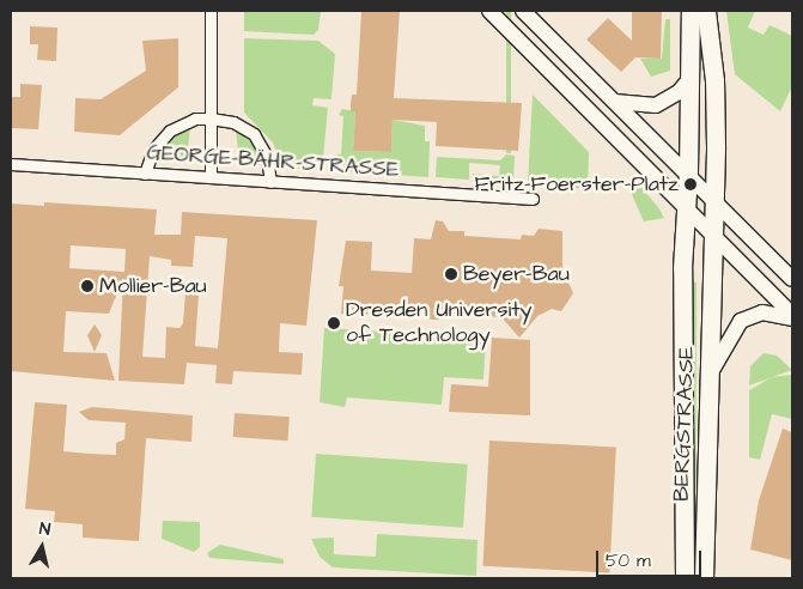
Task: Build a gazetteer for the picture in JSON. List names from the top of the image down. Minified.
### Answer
{"streets":{"main road":["BERGSTRASSE"],"street":["GEORGE-BÄHR-STRASSE"]},"places":["Fritz-Foerster-Platz","Beyer-Bau","Mollier-Bau","Dresden University of Technology"],"scale_bar":"50 m","north":"top"}
